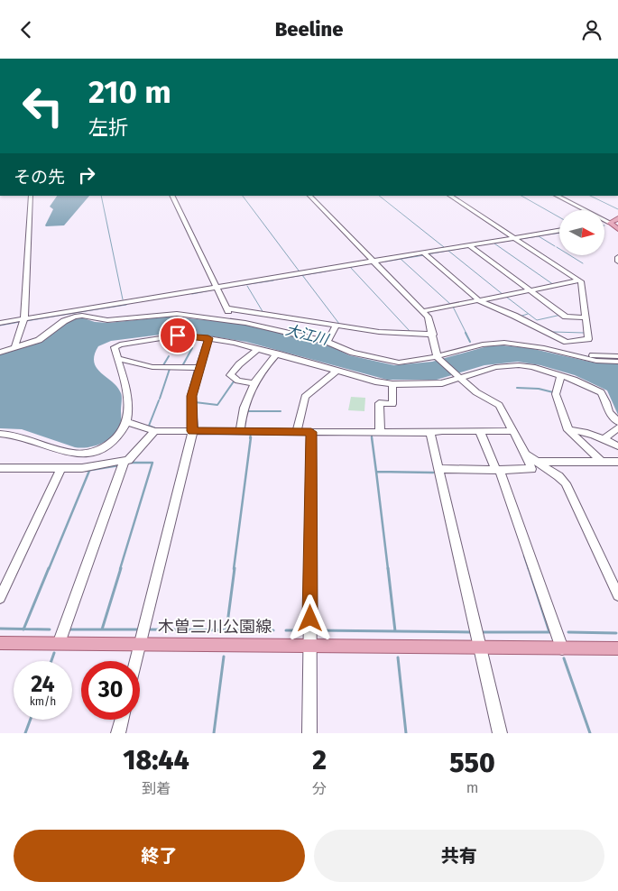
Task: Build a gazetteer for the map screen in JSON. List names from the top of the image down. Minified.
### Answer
{"streets":{"main road":["木曽三川公園線"]},"water":["大江川"],"north":"right","page":{"header":"Beeline","turn":["210 m","左折"],"then":"その先","speed":"24 km/h","limit":"30","eta":["18:44","到着","2","分","550","m"],"buttons":["終了","共有"]}}
